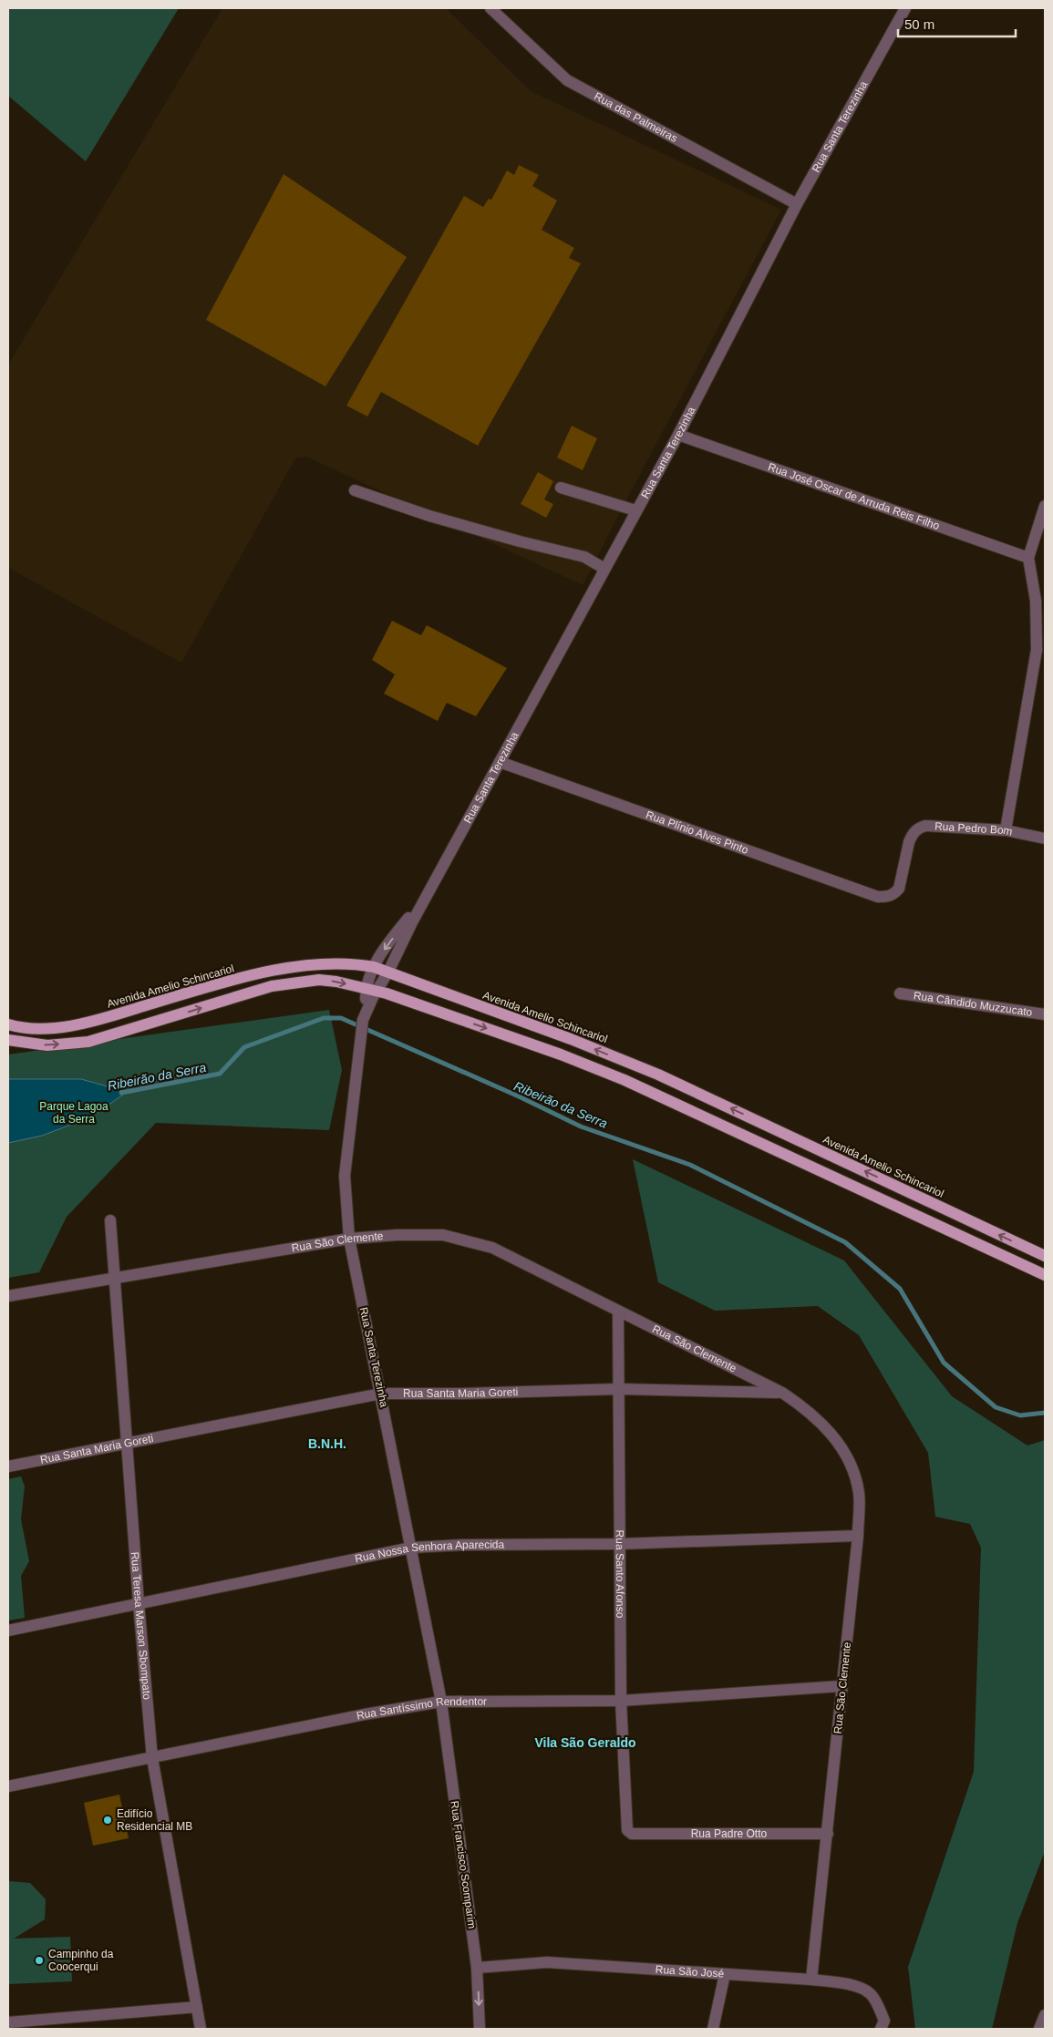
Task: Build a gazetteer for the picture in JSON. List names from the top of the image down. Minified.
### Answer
{"streets":{"main road":["Avenida Amelio Schincariol"],"street":["Rua das Palmeiras","Rua Santa Terezinha","Rua José Oscar de Arruda Reis Filho","Rua Pedro Bom","Rua Plínio Alves Pinto","Rua Cândido Muzzucato","Rua São Clemente","Rua Santa Maria Goreti","Rua Nossa Senhora Aparecida","Rua Santo Afonso","Rua Teresa Marson Sbompato","Rua Santíssimo Rendentor","Rua Padre Otto","Rua Francisco Scomparim","Rua São José"]},"crossings":[["Rua das Palmeiras","Rua Santa Terezinha"],["Rua Santa Terezinha","Rua José Oscar de Arruda Reis Filho"],["Rua Santa Terezinha","Rua Plínio Alves Pinto"],["Rua Santa Terezinha","Avenida Amelio Schincariol"],["Rua Santa Terezinha","Rua São Clemente"],["Rua Santa Terezinha","Rua Santa Maria Goreti"],["Rua Santa Terezinha","Rua Nossa Senhora Aparecida"],["Rua Santa Terezinha","Rua Santíssimo Rendentor"],["Rua Santa Terezinha","Rua Francisco Scomparim"],["Rua Pedro Bom","Rua Plínio Alves Pinto"],["Rua São Clemente","Rua Santa Maria Goreti"],["Rua São Clemente","Rua Nossa Senhora Aparecida"],["Rua São Clemente","Rua Santo Afonso"],["Rua São Clemente","Rua Teresa Marson Sbompato"],["Rua São Clemente","Rua Santíssimo Rendentor"],["Rua São Clemente","Rua Padre Otto"],["Rua São Clemente","Rua São José"],["Rua Santa Maria Goreti","Rua Santo Afonso"],["Rua Santa Maria Goreti","Rua Teresa Marson Sbompato"],["Rua Nossa Senhora Aparecida","Rua Santo Afonso"],["Rua Nossa Senhora Aparecida","Rua Teresa Marson Sbompato"],["Rua Santo Afonso","Rua Santíssimo Rendentor"],["Rua Santo Afonso","Rua Padre Otto"],["Rua Teresa Marson Sbompato","Rua Santíssimo Rendentor"],["Rua Santíssimo Rendentor","Rua Francisco Scomparim"],["Rua Francisco Scomparim","Rua São José"]],"districts":["B.N.H.","Vila São Geraldo"],"water":["Ribeirão da Serra"],"parks":["Parque Lagoa da Serra"],"places":["Edifício Residencial MB","Campinho da Coocerqui"],"scale_bar":"50 m"}
